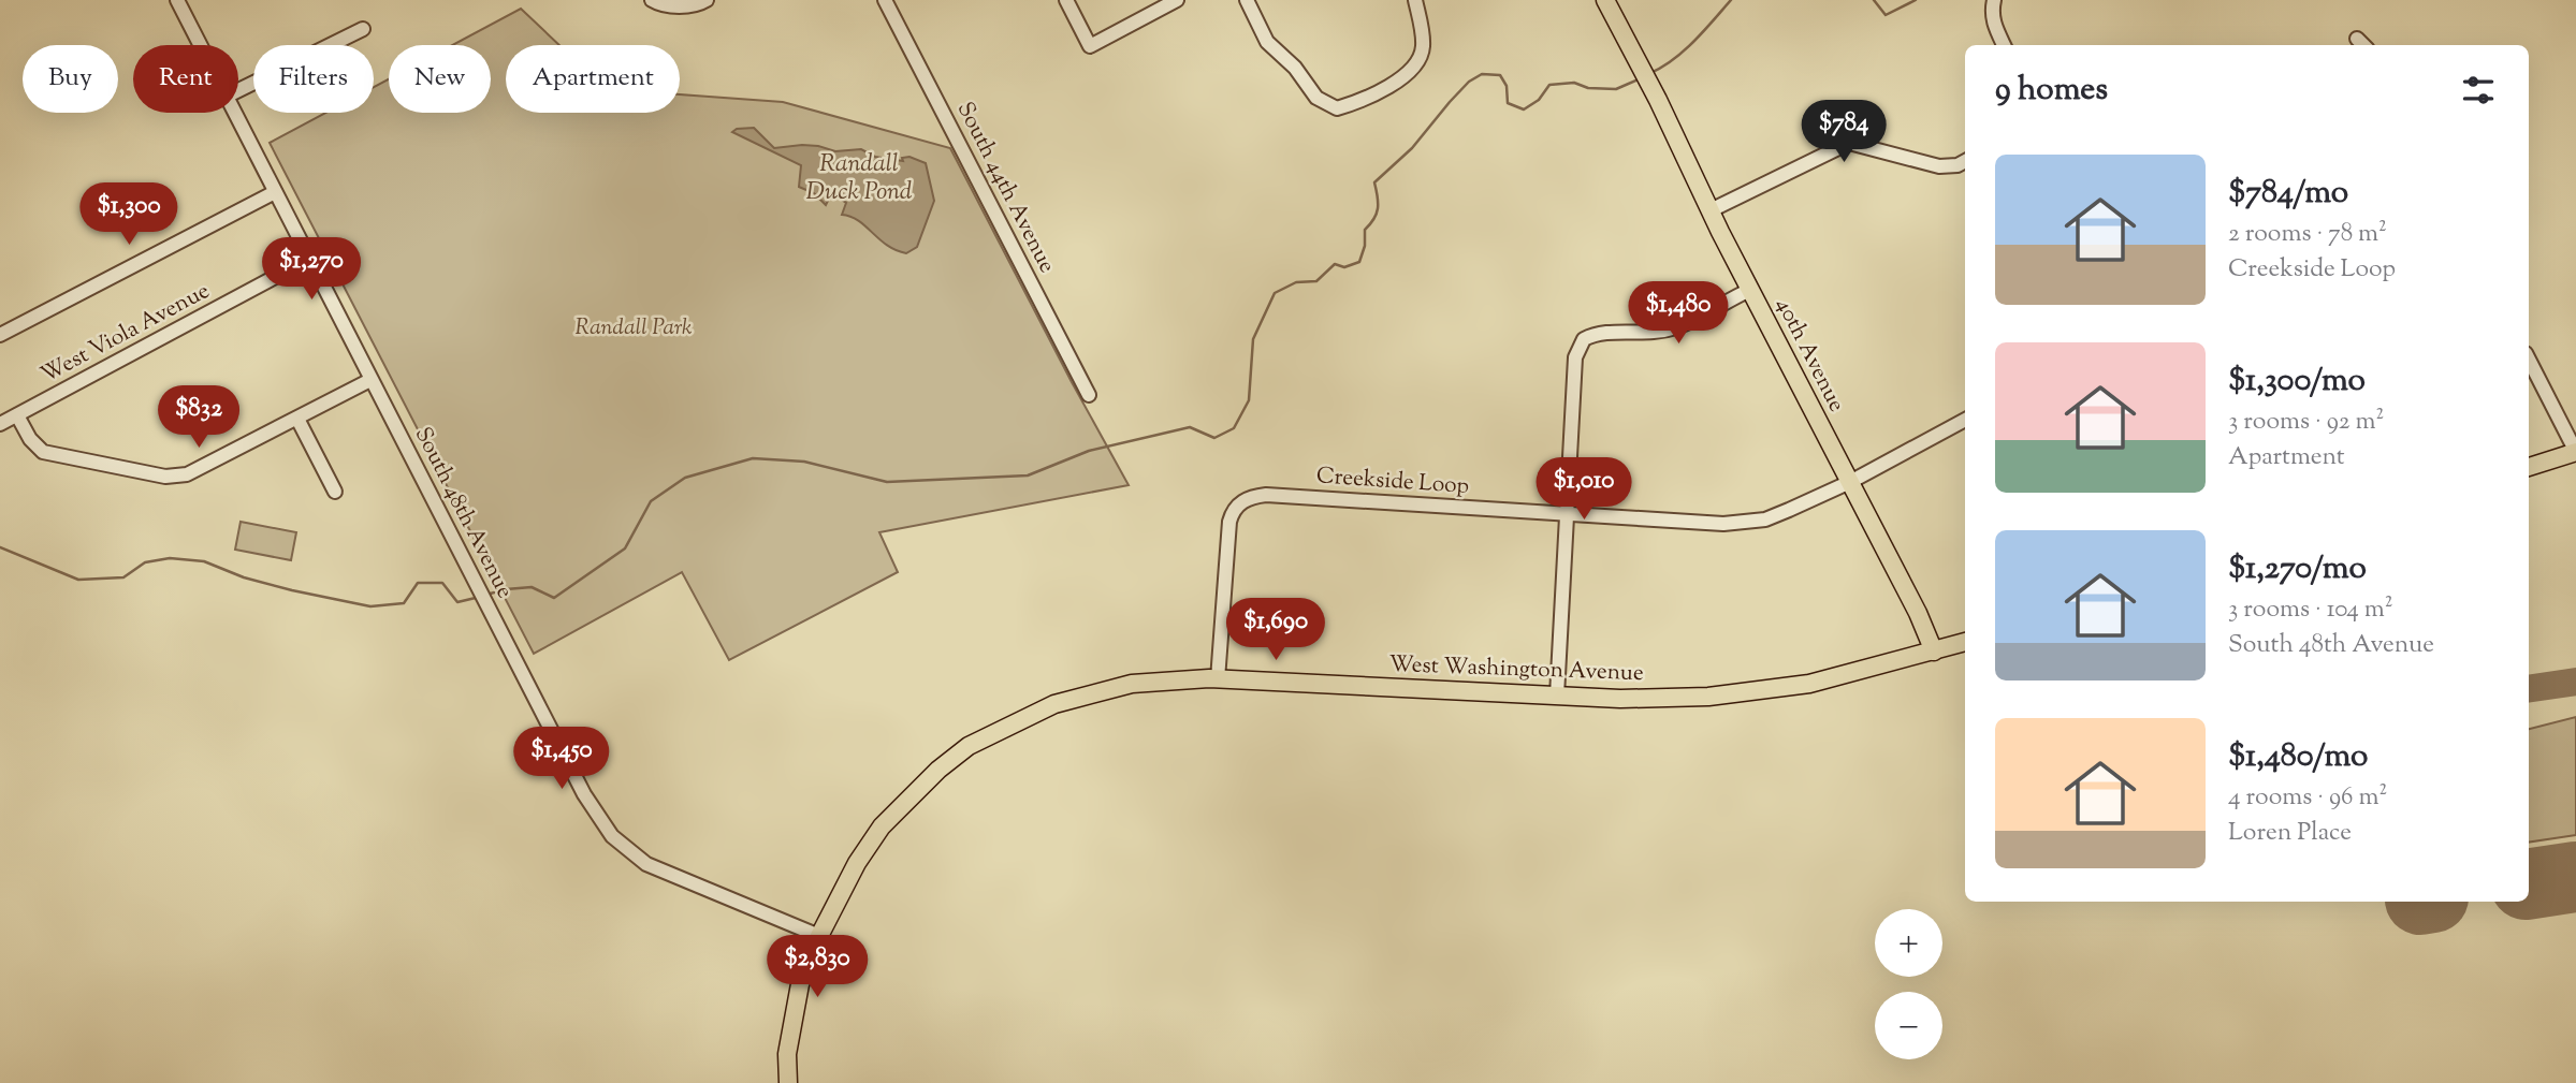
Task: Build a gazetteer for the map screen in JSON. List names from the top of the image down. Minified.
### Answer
{"streets":{"main road":["40th Avenue","West Washington Avenue"],"street":["South 44th Avenue","West Viola Avenue","Creekside Loop","South 48th Avenue"]},"crossings":[["West Viola Avenue","South 48th Avenue"],["40th Avenue","Creekside Loop"],["40th Avenue","West Washington Avenue"],["Creekside Loop","West Washington Avenue"],["South 48th Avenue","West Washington Avenue"]],"water":["Randall Duck Pond"],"parks":["Randall Park"],"page":{"chip":["Buy","Rent","Filters","New","Apartment"],"heading":"9 homes","price":["$784","$1,300","$1,270","$1,480","$832","$1,010","$1,690","$1,450","$2,830"],"list":[{"name":"$784/mo","note":"2 rooms · 78 m² · Creekside Loop"},{"name":"$1,300/mo","note":"3 rooms · 92 m² · Apartment"},{"name":"$1,270/mo","note":"3 rooms · 104 m² · South 48th Avenue"},{"name":"$1,480/mo","note":"4 rooms · 96 m² · Loren Place"}],"map_buttons":["+","−"]}}
